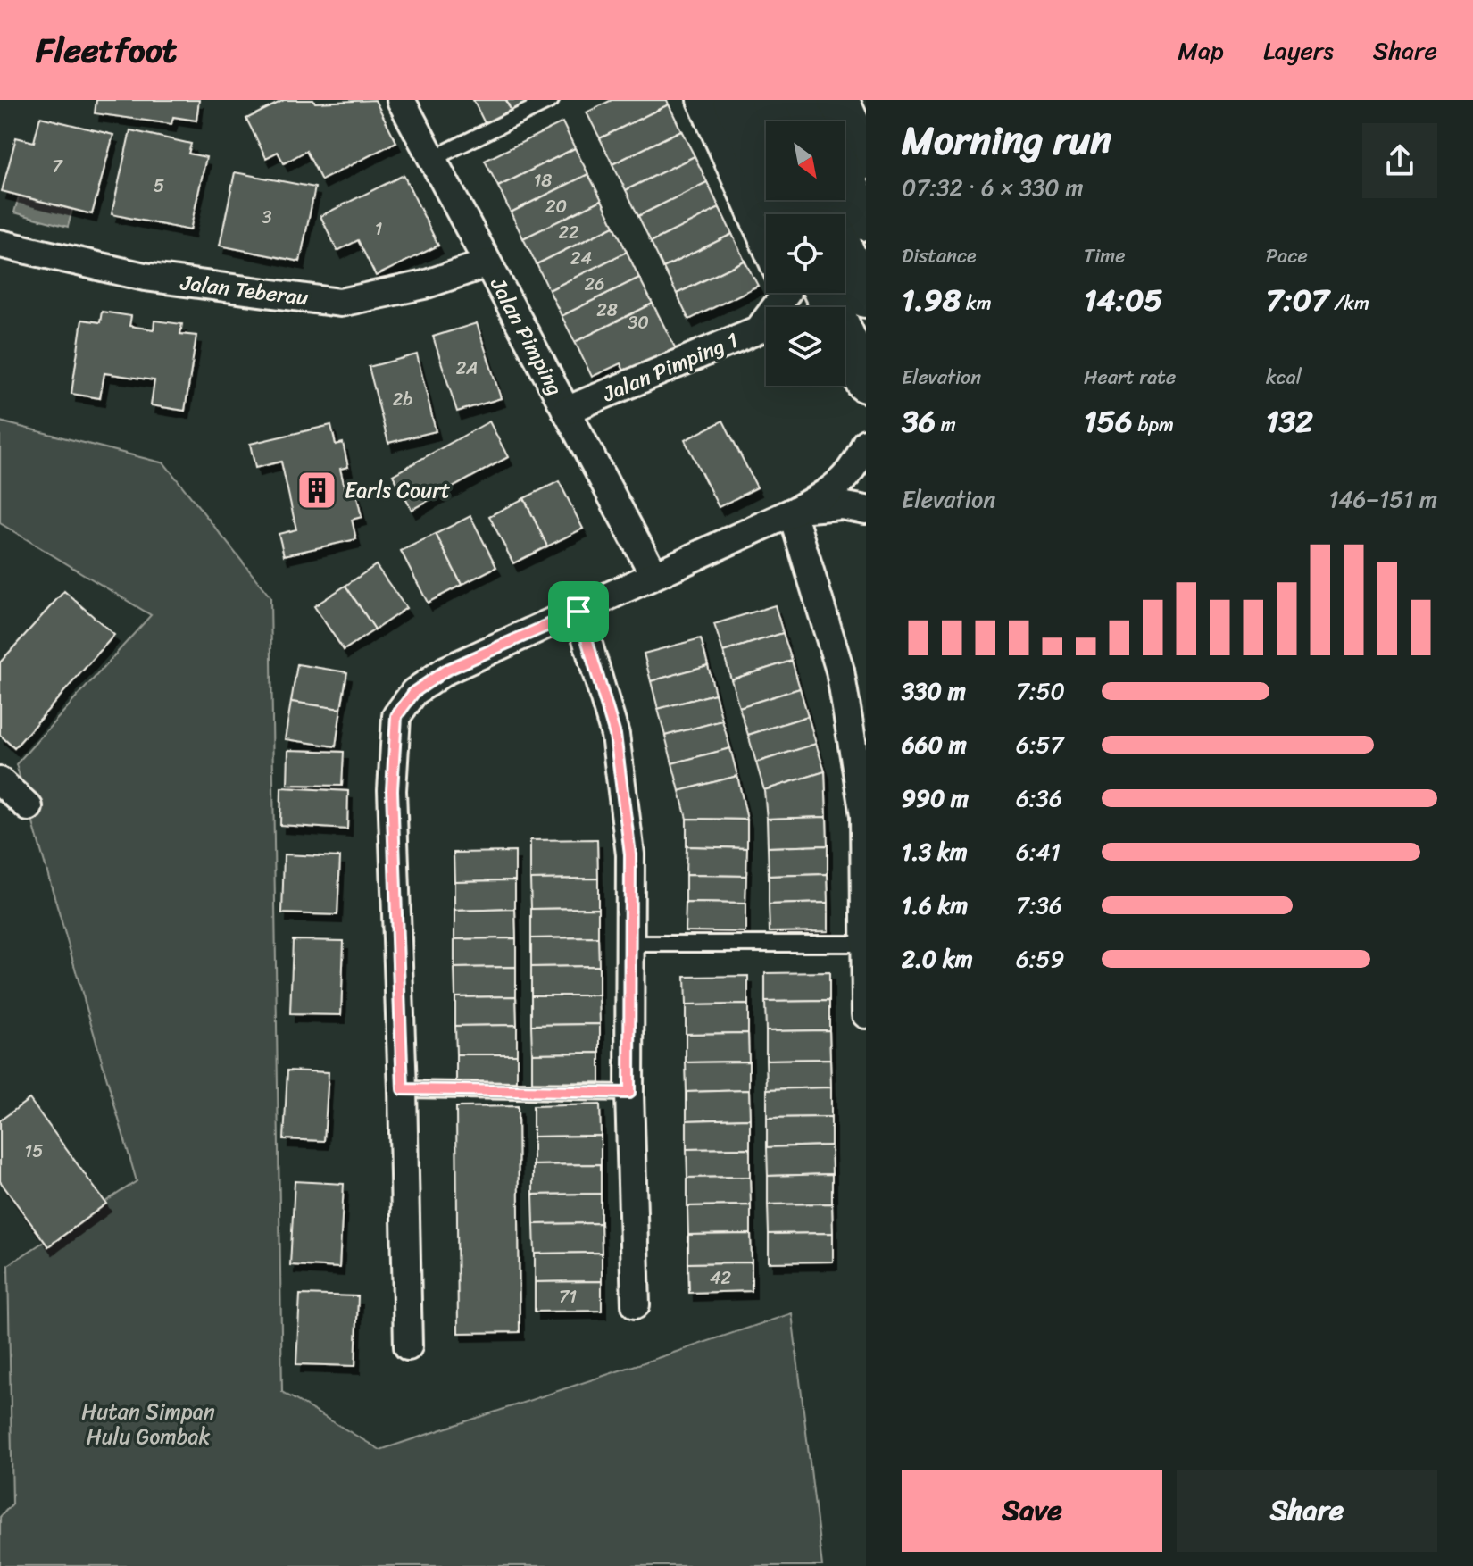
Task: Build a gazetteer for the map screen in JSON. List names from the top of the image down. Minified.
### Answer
{"streets":{"street":["Jalan Teberau","Jalan Pimping","Jalan Pimping 1"]},"crossings":[["Jalan Teberau","Jalan Pimping"],["Jalan Pimping","Jalan Pimping 1"]],"parks":["Hutan Simpan Hulu Gombak"],"places":{"building":["Earls Court"]},"house_numbers":["7","18","5","20","3","1","22","24","26","28","30","2A","2b","15","42","71"],"north":"bottom right","page":{"header":"Fleetfoot","nav":["Map","Layers","Share"],"heading":["Morning run","07:32 · 6 × 330 m"],"stats":[["Distance","1.98 km"],["Time","14:05"],["Pace","7:07 /km"],["Elevation","36 m"],["Heart rate","156 bpm"],["kcal","132"]],"chart":["Elevation","146–151 m"],"list":[{"name":"330 m","note":"7:50"},{"name":"660 m","note":"6:57"},{"name":"990 m","note":"6:36"},{"name":"1.3 km","note":"6:41"},{"name":"1.6 km","note":"7:36"},{"name":"2.0 km","note":"6:59"}],"buttons":["Save","Share"]}}
